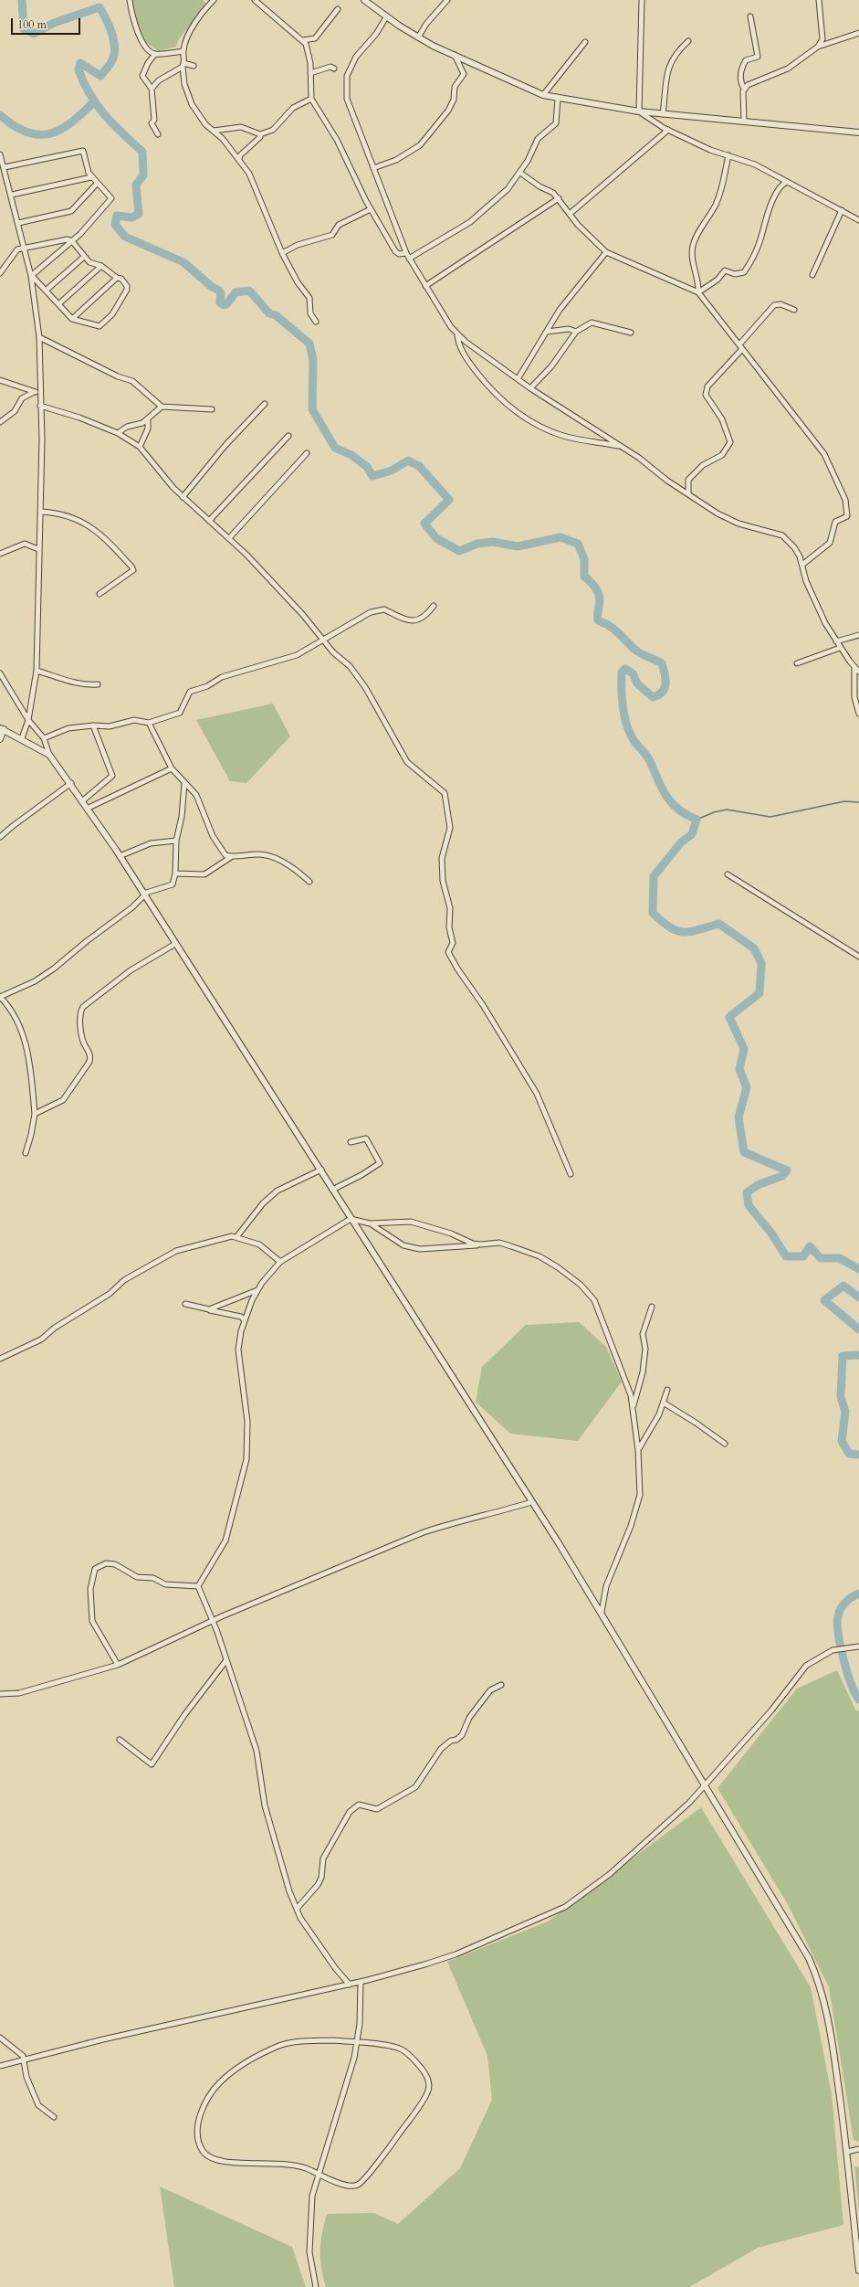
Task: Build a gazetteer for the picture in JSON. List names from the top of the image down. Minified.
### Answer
{"scale_bar":"100 m"}
